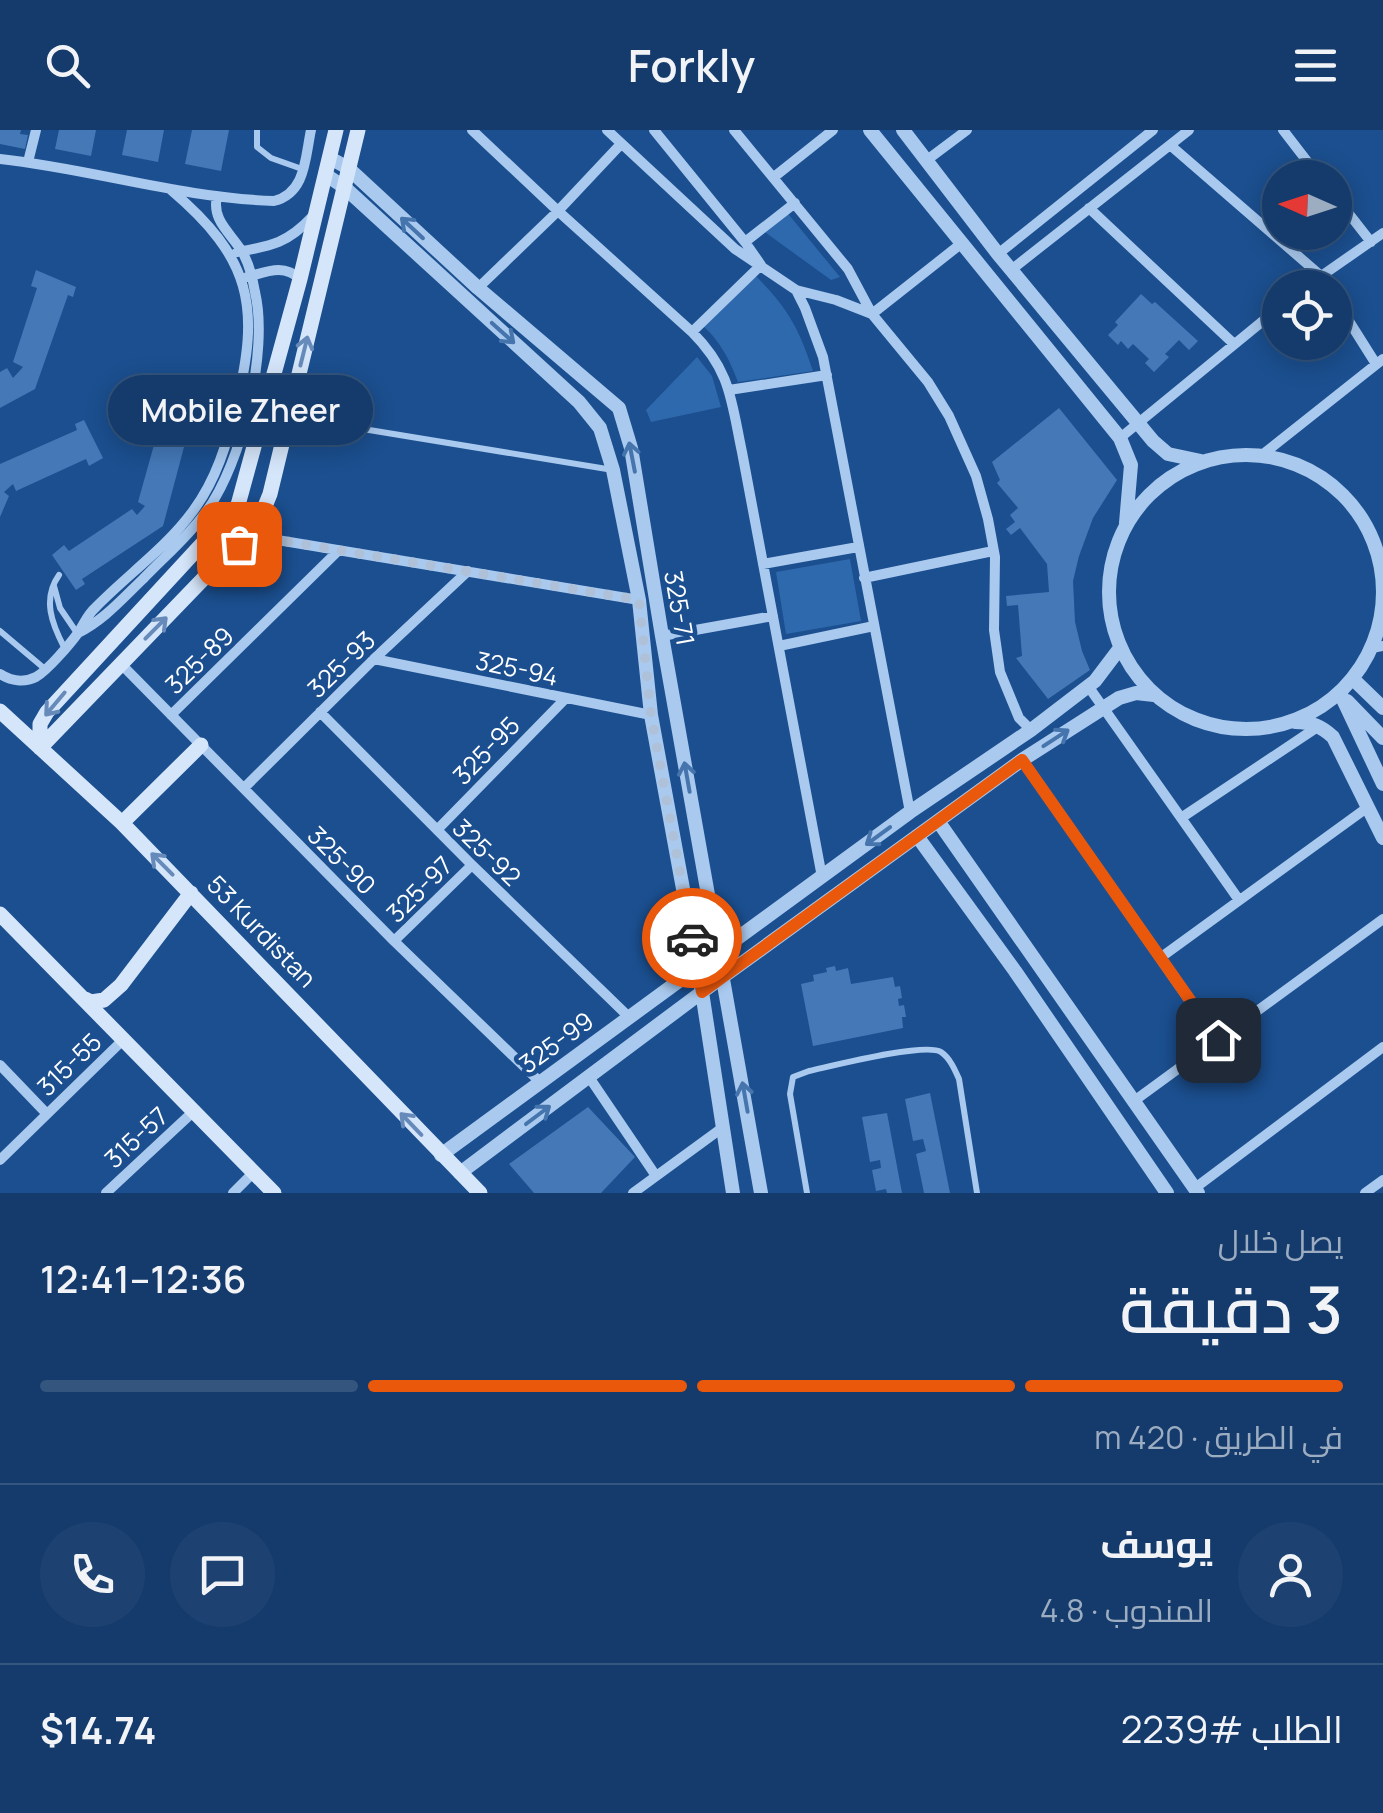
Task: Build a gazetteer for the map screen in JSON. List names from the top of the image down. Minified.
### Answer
{"streets":{"main road":["53 Kurdistan"],"street":["325-71","325-89","325-93","325-94","325-95","325-92","325-90","325-97","325-99","315-55","315-57"]},"crossings":[["325-71","325-94"],["325-71","325-99"],["325-89","325-90"],["325-93","325-94"],["325-93","325-92"],["325-93","325-90"],["325-94","325-95"],["325-95","325-92"],["325-92","325-97"],["325-92","325-99"],["325-90","325-97"],["325-90","325-99"],["53 Kurdistan","325-99"]],"one_way":["53 Kurdistan"],"places":["Mobile Zheer"],"north":"left","page":{"header":"Forkly","bubble":"Mobile Zheer","heading":["3 دقيقة","يصل خلال","12:36–12:41"],"panel":["يوسف","المندوب · 4.8","الطلب #2239","$14.74"],"bar":"في الطريق · 420 m"}}
